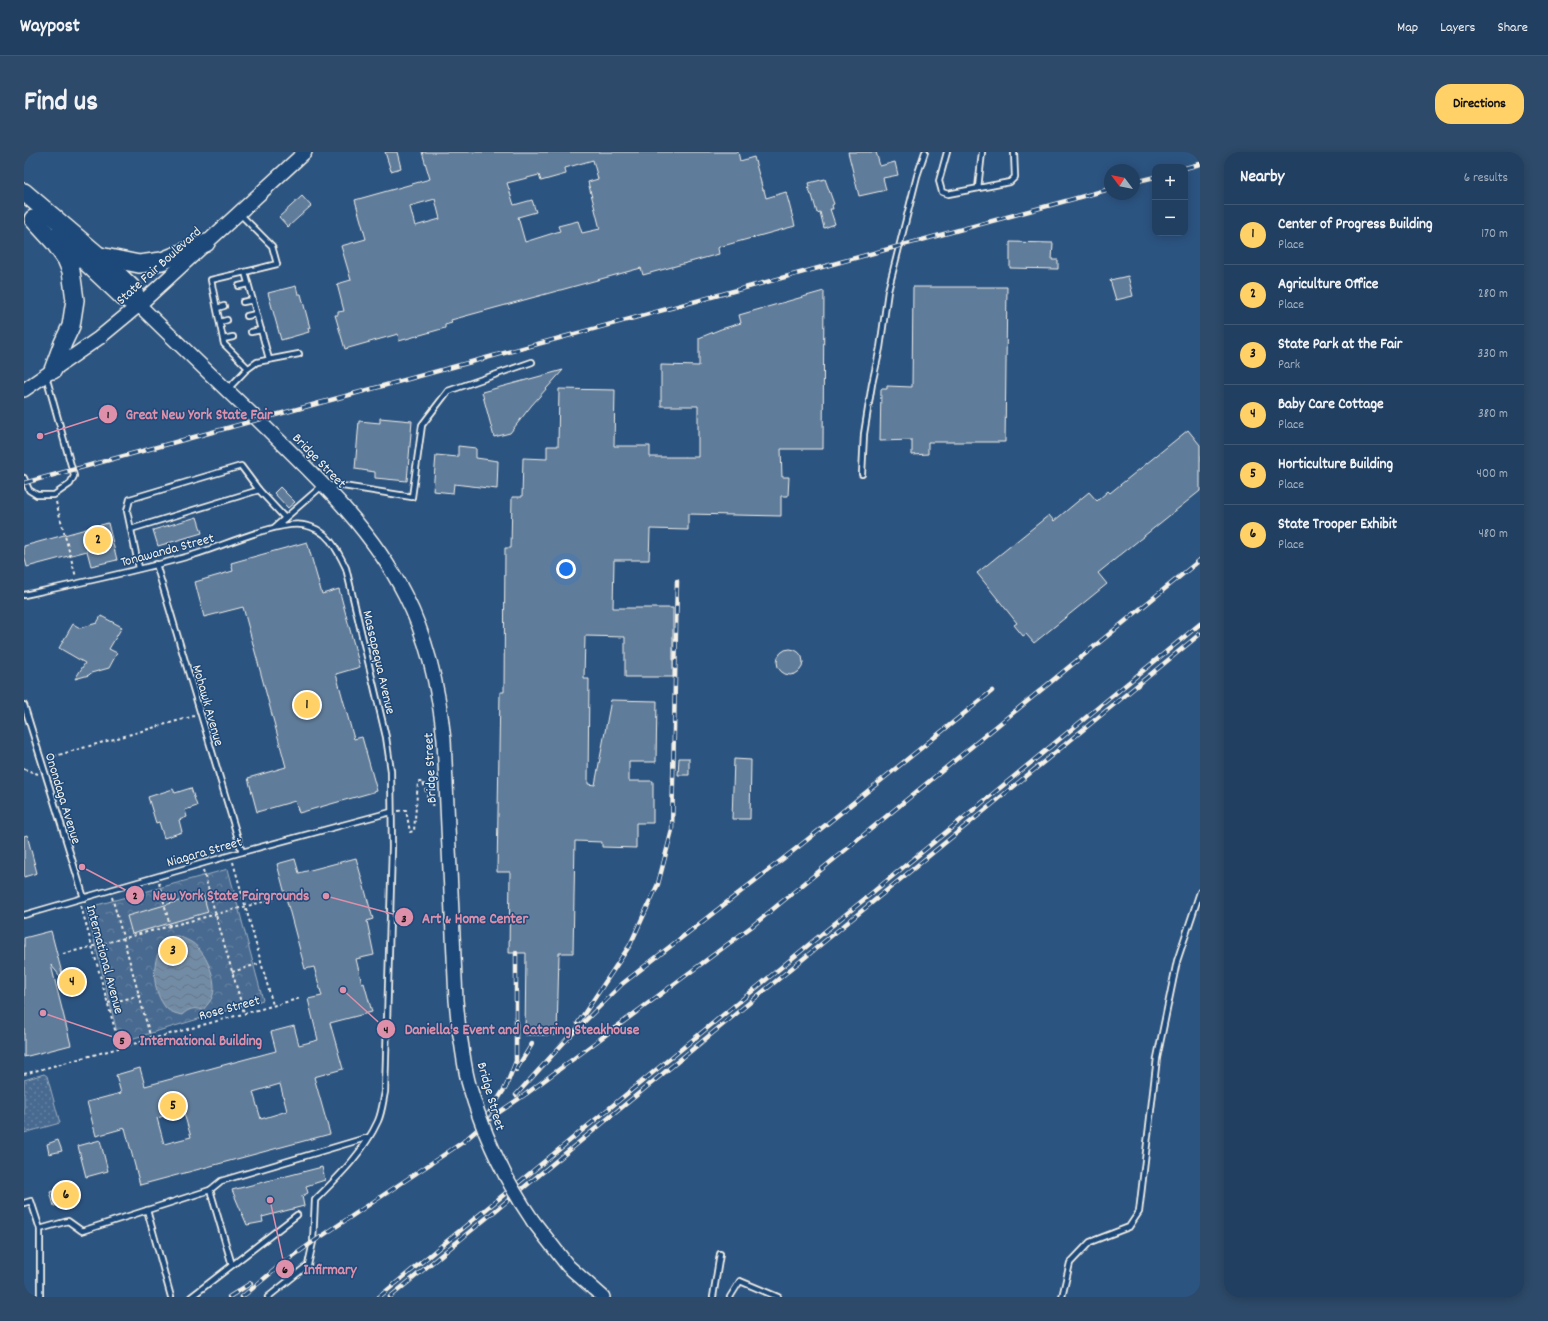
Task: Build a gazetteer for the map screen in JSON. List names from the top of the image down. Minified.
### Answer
{"streets":{"main road":["State Fair Boulevard","Bridge Street"],"lane":["Tonawanda Street","Massapequa Avenue","Mohawk Avenue","Onondaga Avenue","Niagara Street"],"path":["International Avenue","Rose Street"]},"crossings":[["State Fair Boulevard","Bridge Street"],["Tonawanda Street","Massapequa Avenue"],["Tonawanda Street","Mohawk Avenue"],["Massapequa Avenue","Niagara Street"],["Mohawk Avenue","Niagara Street"],["Onondaga Avenue","Niagara Street"],["Onondaga Avenue","International Avenue"],["Niagara Street","International Avenue"],["International Avenue","Rose Street"]],"places":["Great New York State Fair","New York State Fairgrounds","Art & Home Center","Daniella's Event and Catering Steakhouse","International Building","Infirmary"],"north":"top left","page":{"header":"Waypost","nav":["Map","Layers","Share"],"title":"Find us","buttons":"Directions","heading":["Nearby","6 results"],"map_buttons":["+","−"],"list":[{"mark":"1","name":"Center of Progress Building","note":"Place","value":"170 m"},{"mark":"2","name":"Agriculture Office","note":"Place","value":"280 m"},{"mark":"3","name":"State Park at the Fair","note":"Park","value":"330 m"},{"mark":"4","name":"Baby Care Cottage","note":"Place","value":"380 m"},{"mark":"5","name":"Horticulture Building","note":"Place","value":"400 m"},{"mark":"6","name":"State Trooper Exhibit","note":"Place","value":"480 m"}],"pins":["2","1","3","4","5","6"]}}
